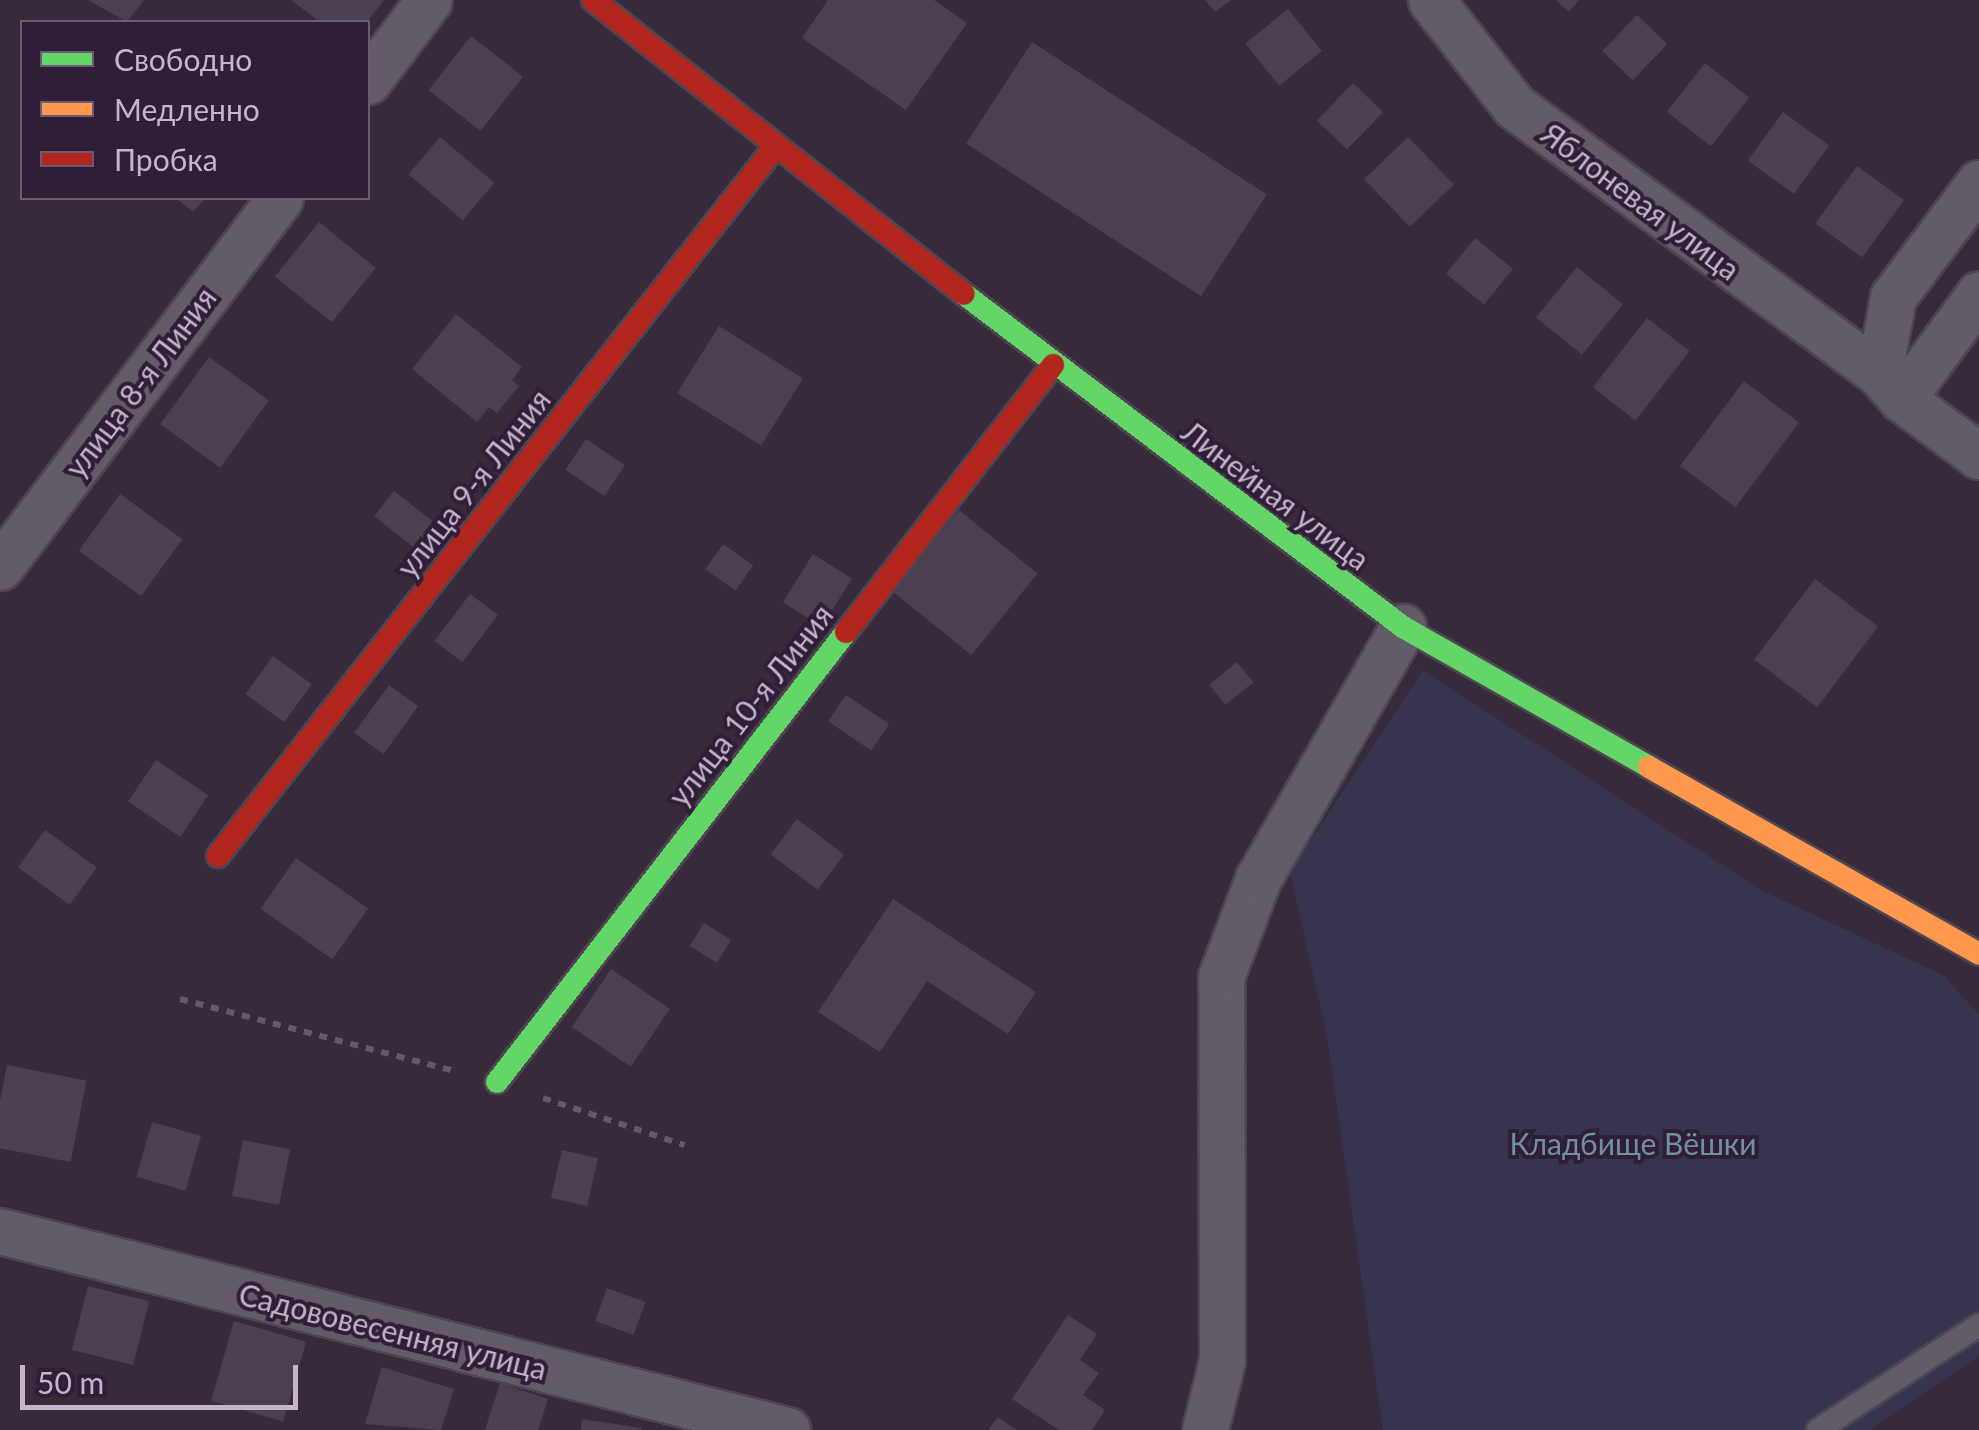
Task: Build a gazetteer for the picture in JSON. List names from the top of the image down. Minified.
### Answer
{"streets":{"street":["Яблоневая улица","улица 8-я Линия","улица 9-я Линия","Линейная улица","улица 10-я Линия","Садововесенняя улица"]},"crossings":[["улица 9-я Линия","Линейная улица"],["Линейная улица","улица 10-я Линия"]],"parks":["Кладбище Вёшки"],"legend":["Свободно","Медленно","Пробка"],"scale_bar":"50 m"}
